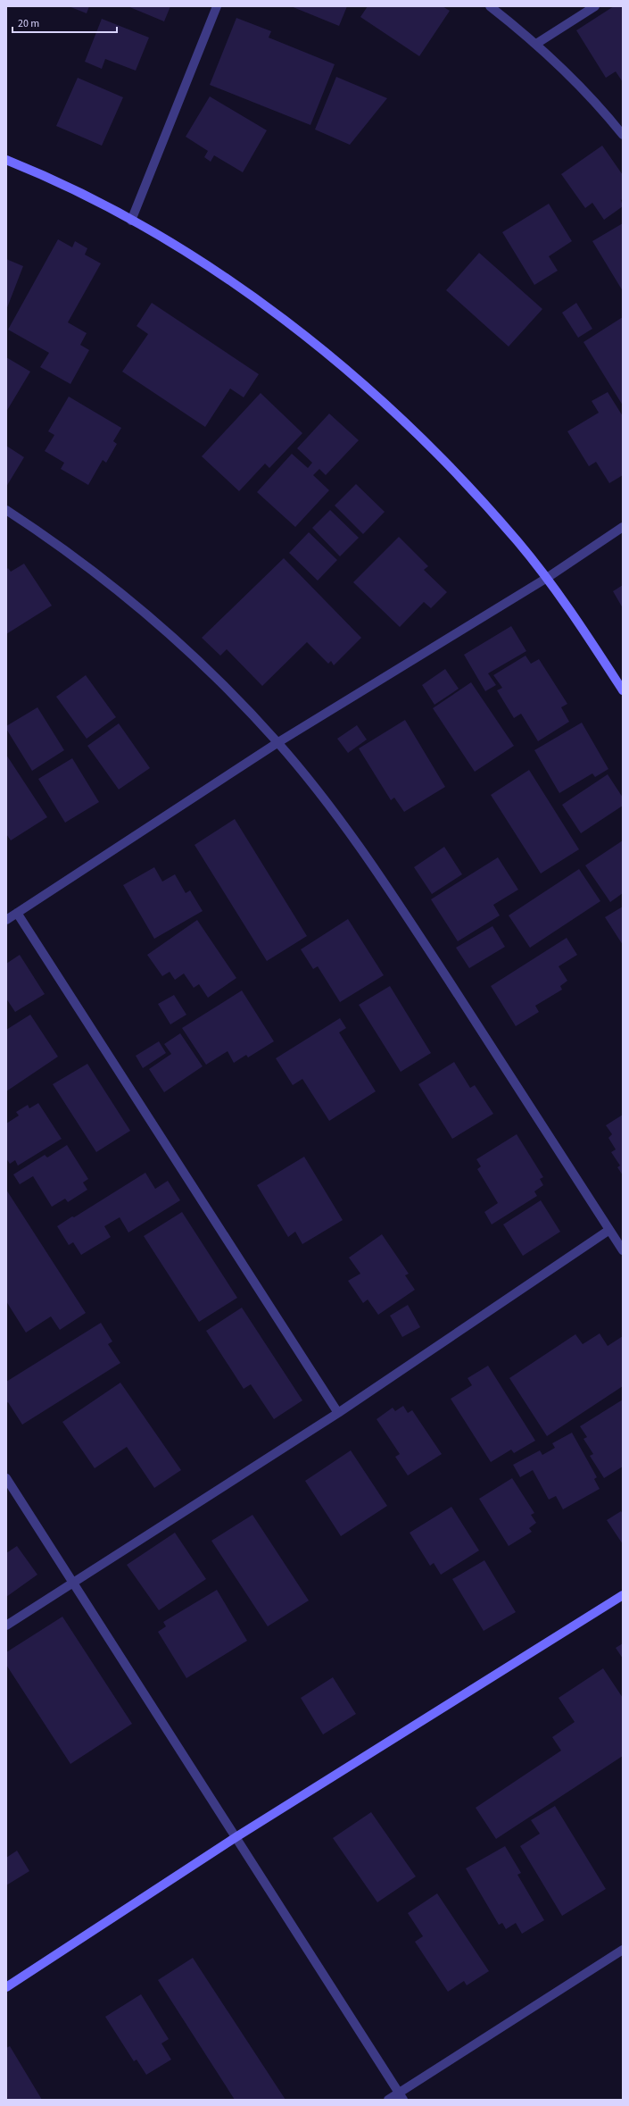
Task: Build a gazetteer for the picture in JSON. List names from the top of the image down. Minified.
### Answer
{"scale_bar":"20 m"}
